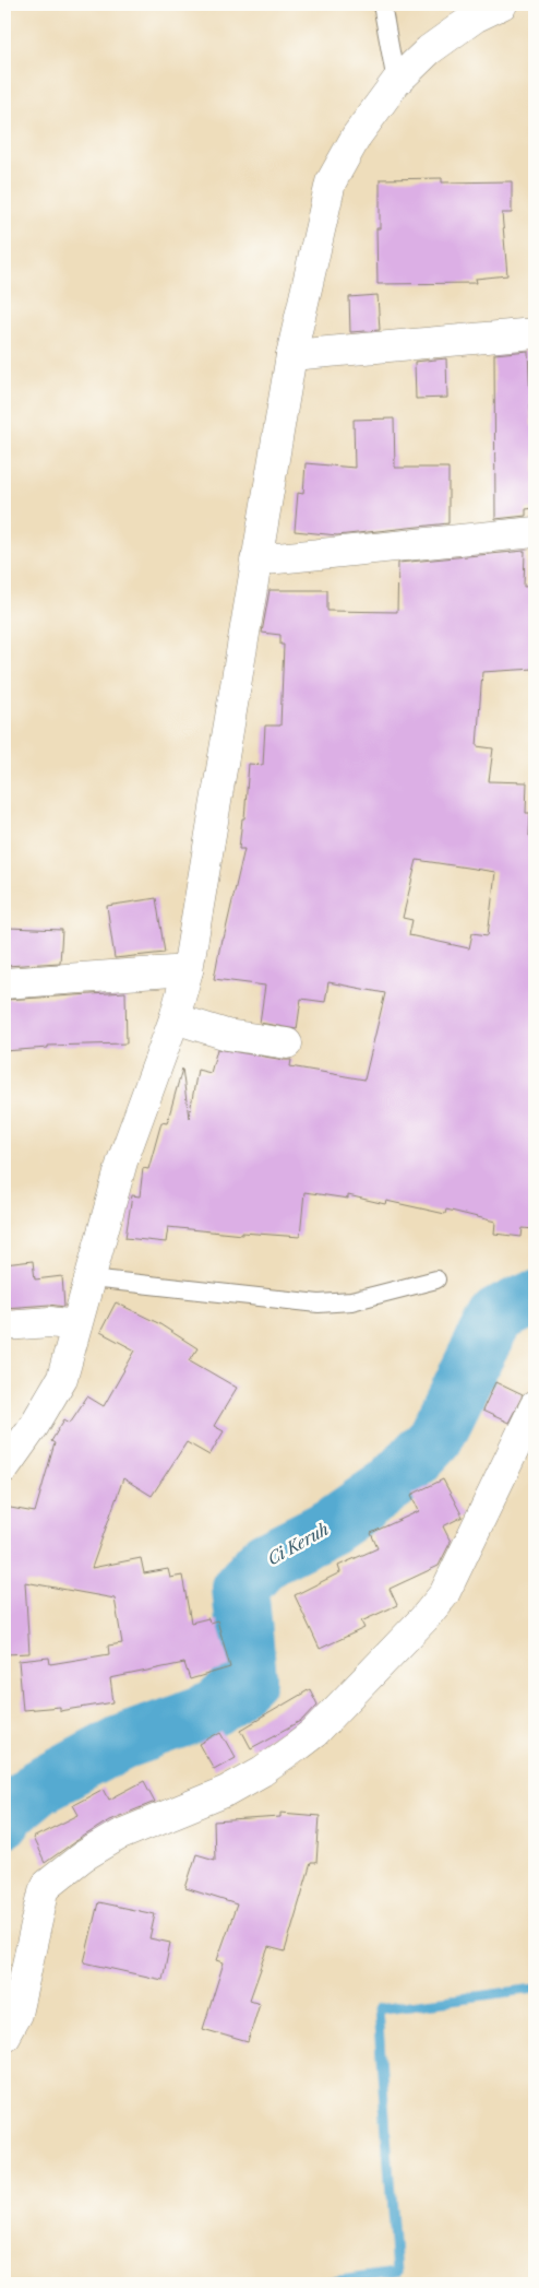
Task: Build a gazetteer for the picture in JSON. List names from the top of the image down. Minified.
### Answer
{"water":["Ci Keruh"]}
